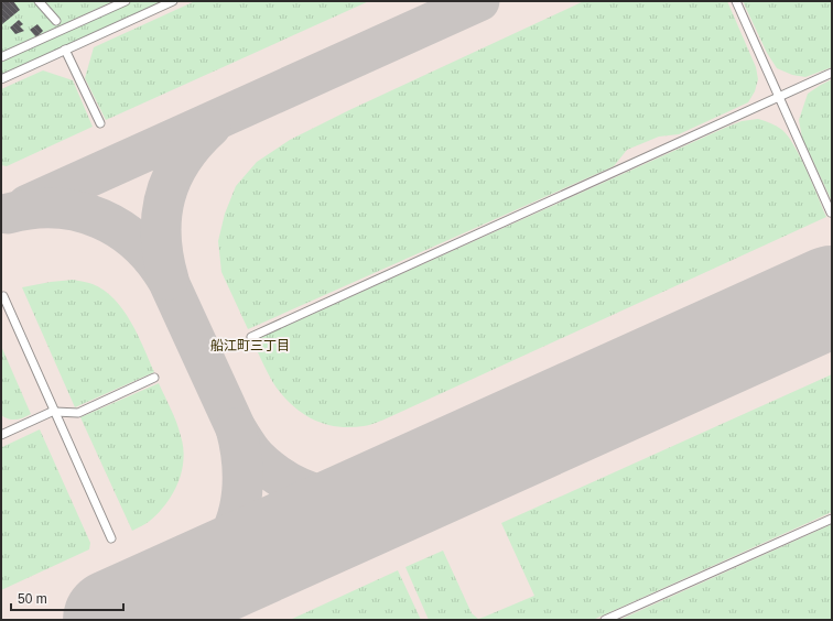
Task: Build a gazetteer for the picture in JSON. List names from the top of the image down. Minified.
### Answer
{"districts":["船江町三丁目"],"scale_bar":"50 m"}
